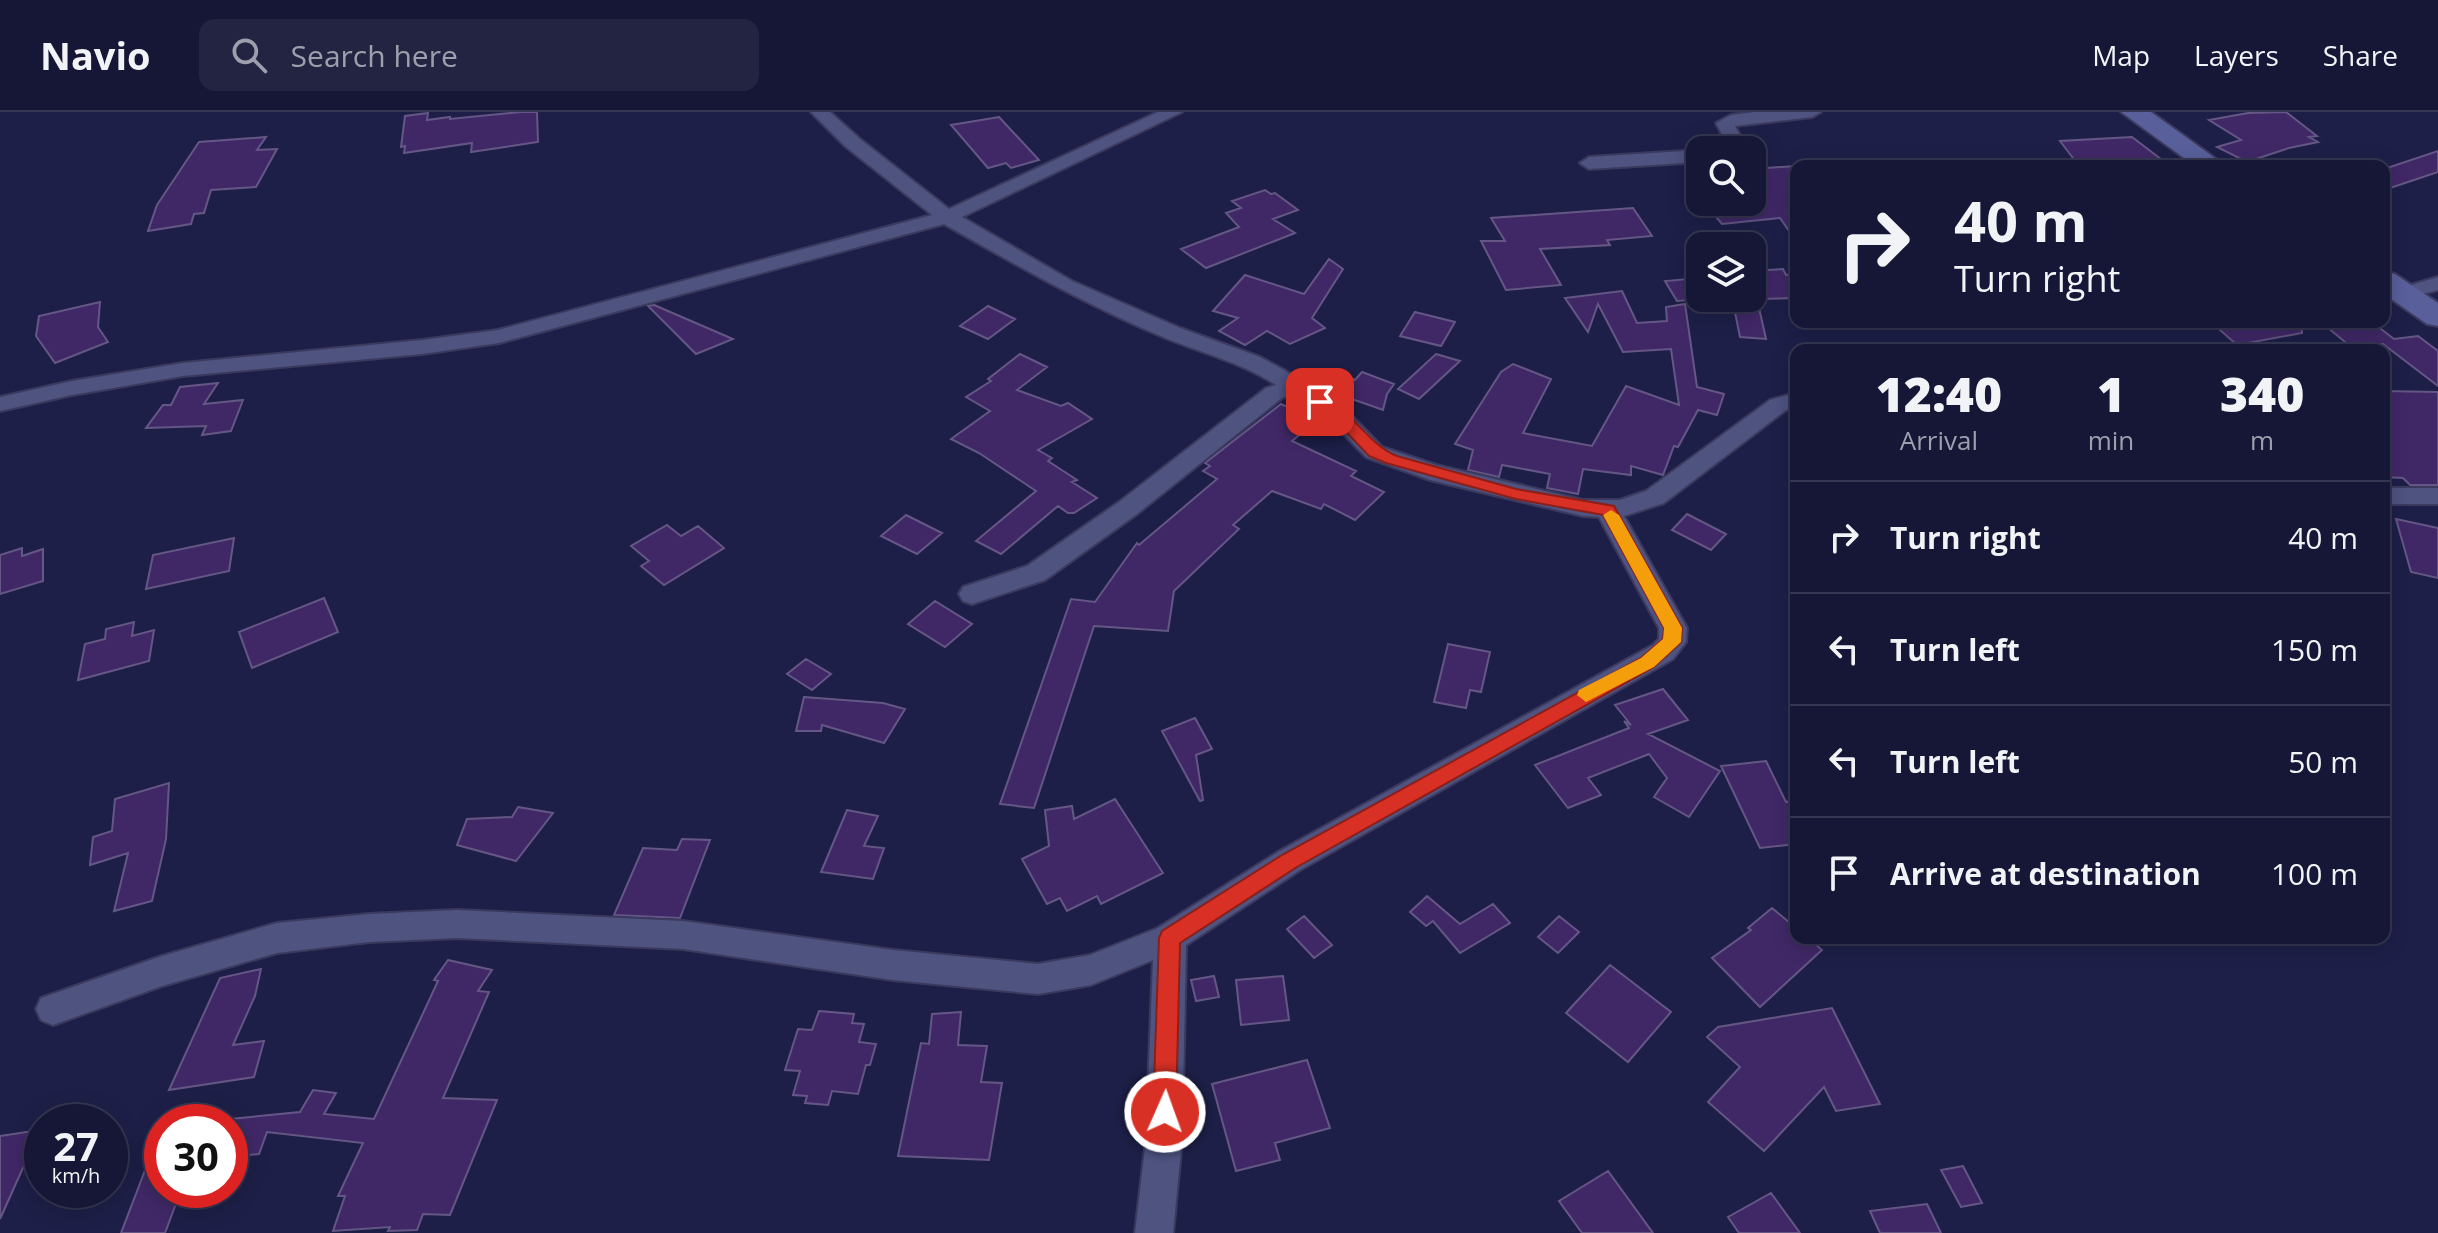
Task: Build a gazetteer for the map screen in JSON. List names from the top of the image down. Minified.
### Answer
{"page":{"header":"Navio","search":"Search here","nav":["Map","Layers","Share"],"turn":["40 m","Turn right"],"eta":["12:40","Arrival","1","min","340","m"],"list":[{"name":"Turn right","value":"40 m"},{"name":"Turn left","value":"150 m"},{"name":"Turn left","value":"50 m"},{"name":"Arrive at destination","value":"100 m"}],"speed":"27 km/h","limit":"30"}}
